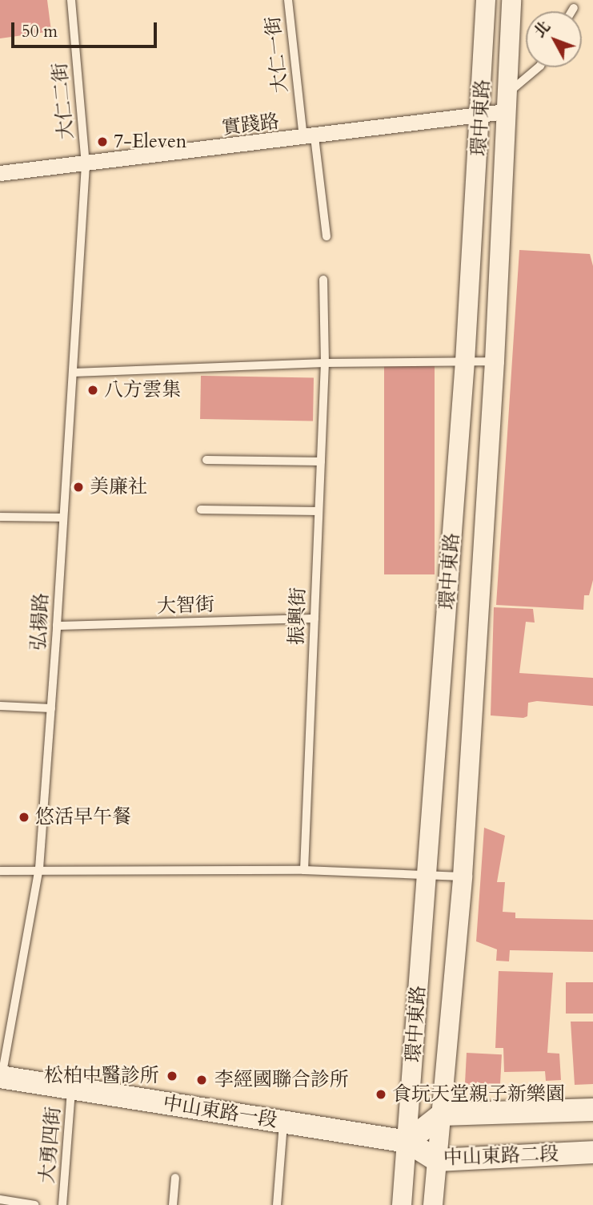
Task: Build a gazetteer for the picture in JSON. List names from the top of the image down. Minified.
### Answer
{"streets":{"main road":["中山東路一段","中山東路二段"],"street":["環中東路","實踐路"],"lane":["大仁一街","大仁二街","大智街","振興街","弘揚路","大勇四街"]},"crossings":[["大仁一街","實踐路"],["大仁二街","實踐路"],["大仁二街","弘揚路"],["環中東路","實踐路"],["環中東路","中山東路一段"],["環中東路","中山東路二段"],["實踐路","弘揚路"],["大智街","振興街"],["大智街","弘揚路"],["弘揚路","中山東路一段"],["中山東路一段","大勇四街"],["中山東路一段","中山東路二段"]],"places":["7-Eleven","八方雲集","美廉社","悠活早午餐","松柏中醫診所","李經國聯合診所","食玩天堂親子新樂園"],"scale_bar":"50 m","north":"top left"}
